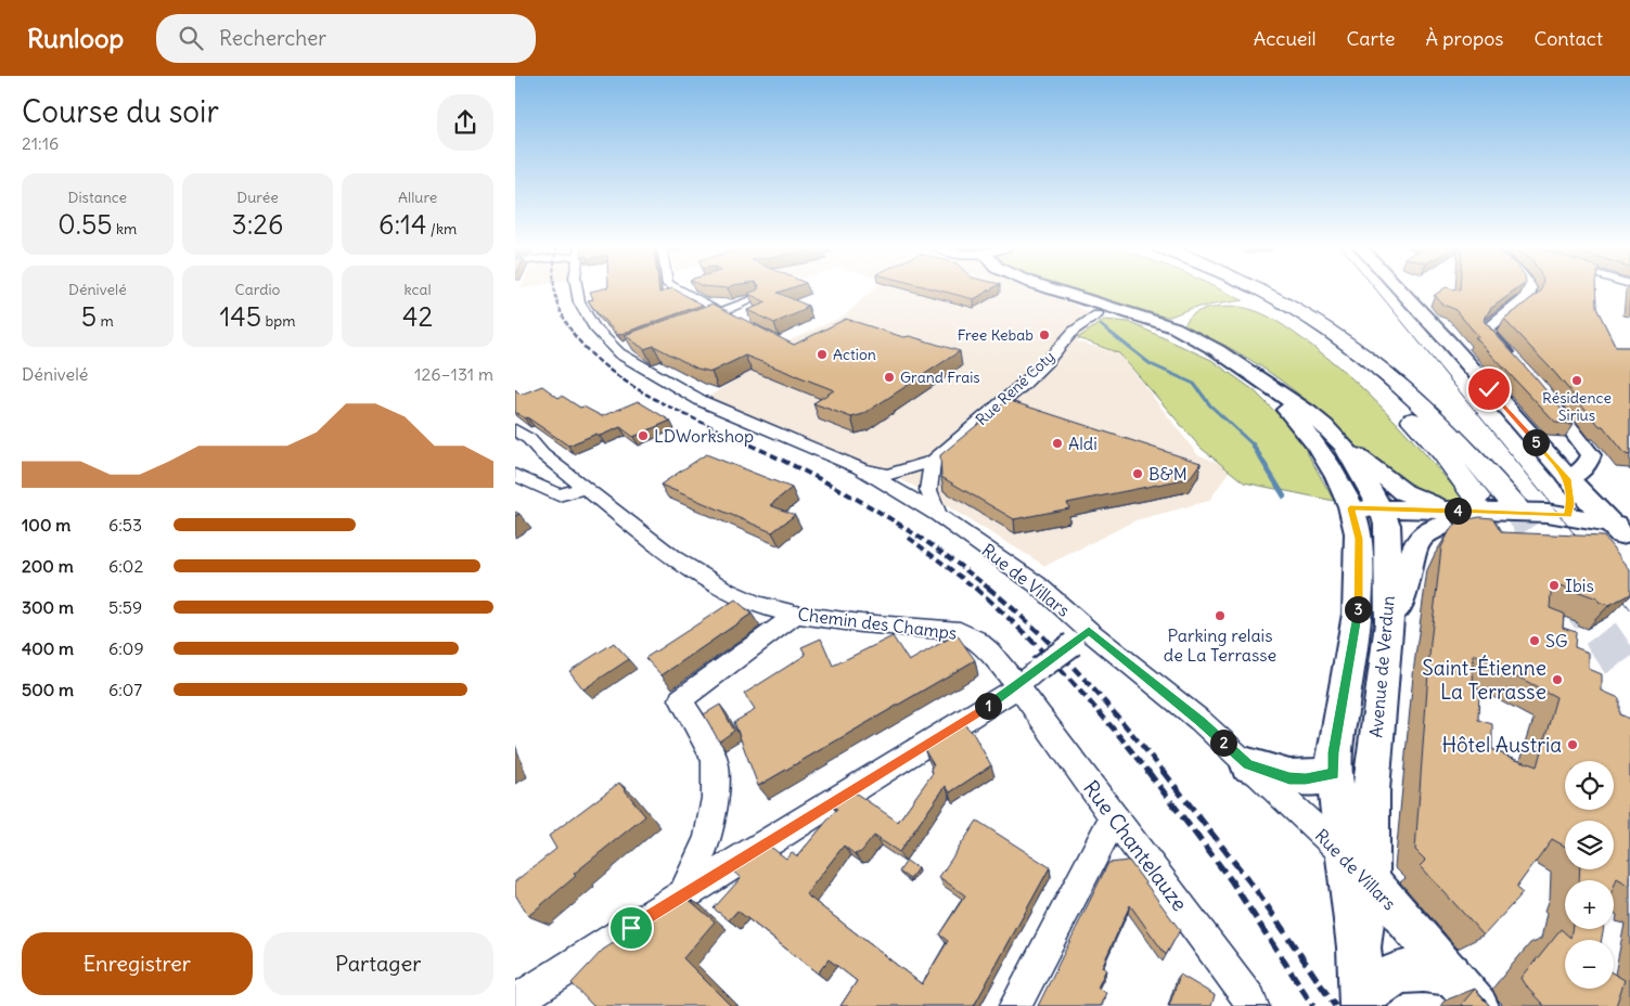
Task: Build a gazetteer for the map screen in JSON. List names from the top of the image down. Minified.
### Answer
{"streets":{"main road":["Avenue de Verdun"],"street":["Rue René Coty","Rue de Villars","Chemin des Champs","Rue Chantelauze"]},"crossings":[["Rue René Coty","Rue de Villars"],["Rue René Coty","Avenue de Verdun"],["Rue de Villars","Avenue de Verdun"],["Chemin des Champs","Rue Chantelauze"]],"places":["Free Kebab","Action","Grand Frais","Résidence Sirius","LDWorkshop","Aldi","B&M","Ibis","Parking relais de La Terrasse","SG","Saint-Étienne La Terrasse","Hôtel Austria"],"page":{"header":"Runloop","search":"Rechercher","nav":["Accueil","Carte","À propos","Contact"],"heading":["Course du soir","21:16"],"stats":[["Distance","0.55 km"],["Durée","3:26"],["Allure","6:14 /km"],["Dénivelé","5 m"],["Cardio","145 bpm"],["kcal","42"]],"chart":["Dénivelé","126–131 m"],"pins":["5","4","3","1","2"],"list":[{"name":"100 m","note":"6:53"},{"name":"200 m","note":"6:02"},{"name":"300 m","note":"5:59"},{"name":"400 m","note":"6:09"},{"name":"500 m","note":"6:07"}],"map_buttons":["+","−"],"buttons":["Enregistrer","Partager"]}}
